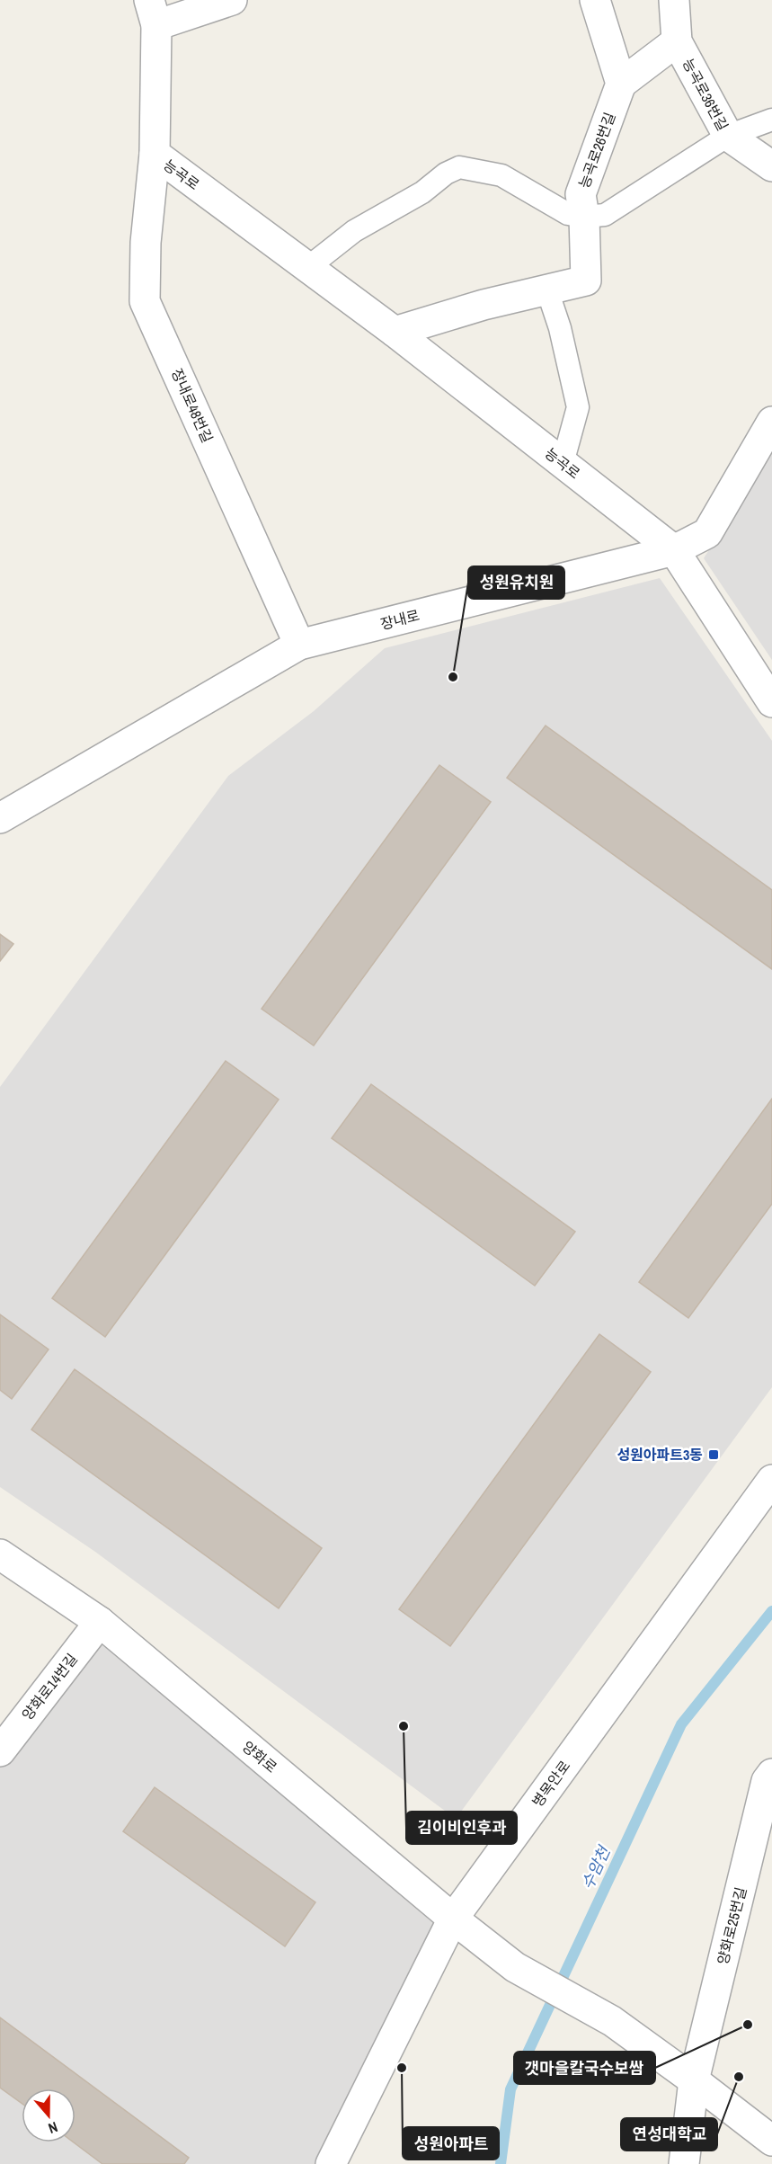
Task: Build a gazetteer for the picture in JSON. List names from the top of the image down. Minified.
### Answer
{"streets":{"street":["능곡로36번길","능곡로26번길","능곡로","장내로48번길","장내로","양화로14번길","양화로","병목안로","양화로25번길"]},"crossings":[["능곡로","장내로48번길"],["능곡로","장내로"],["장내로48번길","장내로"],["양화로14번길","양화로"],["양화로","병목안로"],["양화로","양화로25번길"]],"water":["수암천"],"places":{"other":["성원유치원","김이비인후과","갯마을칼국수보쌈","성원아파트","연성대학교"],"transit":["성원아파트3동"]},"north":"bottom"}
